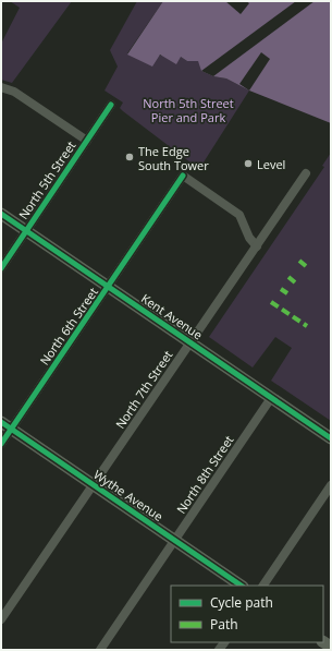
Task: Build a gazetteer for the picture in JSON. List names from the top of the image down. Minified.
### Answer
{"streets":{"main road":["Kent Avenue","Wythe Avenue"],"street":["North 5th Street","North 6th Street","North 7th Street","North 8th Street"]},"crossings":[["North 5th Street","Kent Avenue"],["Kent Avenue","North 6th Street"],["Kent Avenue","North 7th Street"],["Kent Avenue","North 8th Street"],["North 6th Street","North 7th Street"],["North 6th Street","Wythe Avenue"],["North 7th Street","Wythe Avenue"],["North 8th Street","Wythe Avenue"]],"parks":["North 5th Street Pier and Park"],"places":["The Edge South Tower","Level"],"legend":["Cycle path","Path"]}
